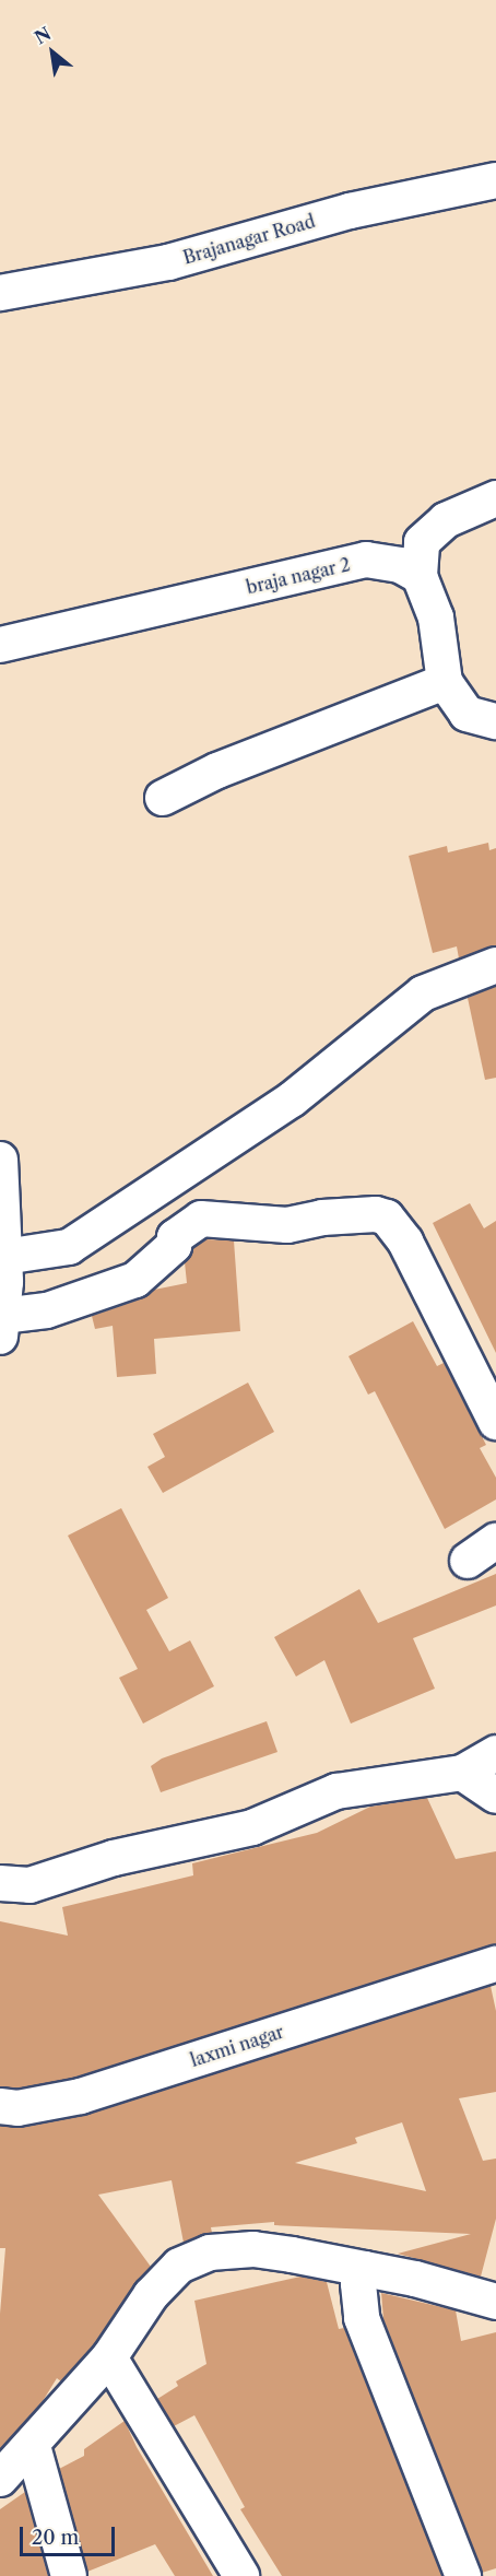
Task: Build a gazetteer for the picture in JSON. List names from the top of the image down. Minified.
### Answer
{"streets":{"street":["Brajanagar Road","braja nagar 2","laxmi nagar"]},"scale_bar":"20 m","north":"top left"}
